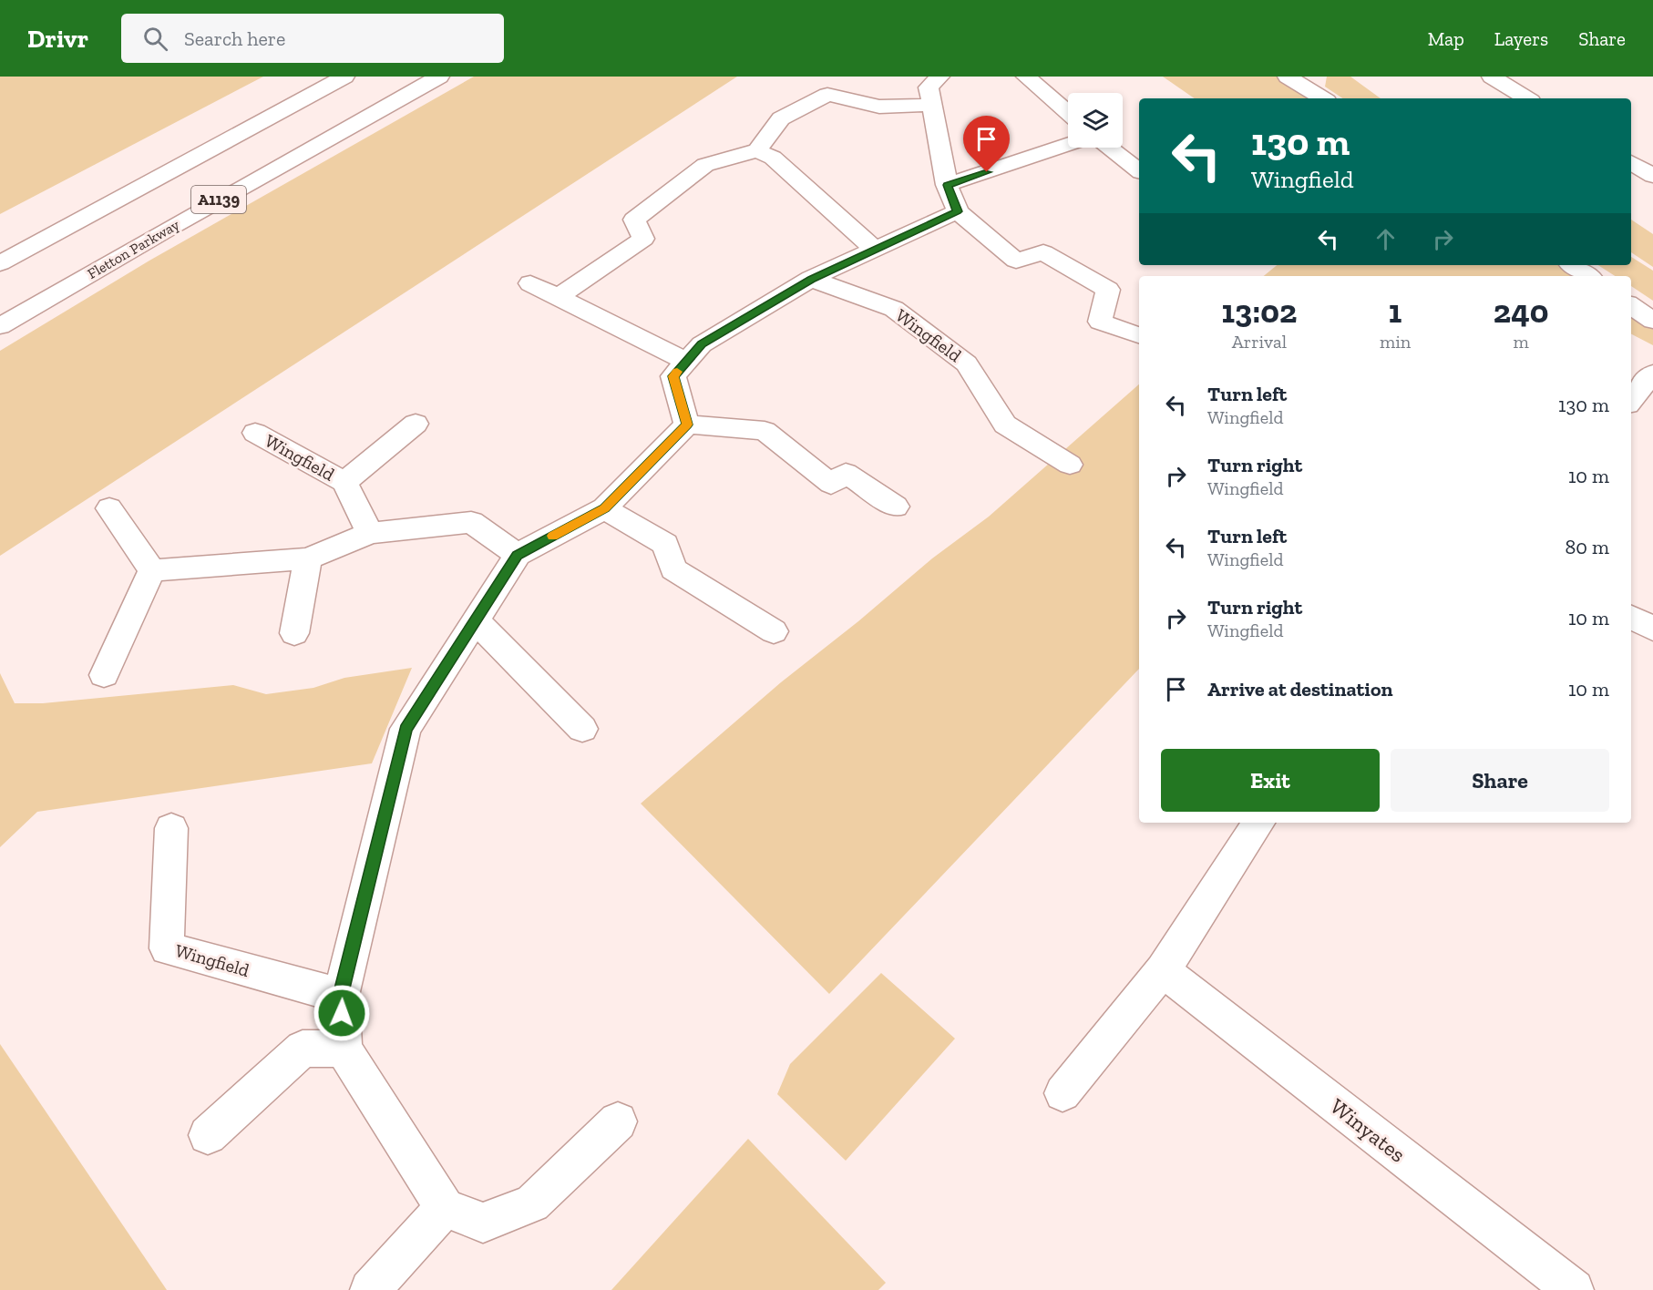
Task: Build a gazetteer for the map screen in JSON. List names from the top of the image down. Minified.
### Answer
{"streets":{"main road":["A1139","Fletton Parkway","Wingfield","Winyates"]},"page":{"header":"Drivr","search":"Search here","nav":["Map","Layers","Share"],"turn":["130 m","Wingfield"],"eta":["13:02","Arrival","1","min","240","m"],"list":[{"name":"Turn left","note":"Wingfield","value":"130 m"},{"name":"Turn right","note":"Wingfield","value":"10 m"},{"name":"Turn left","note":"Wingfield","value":"80 m"},{"name":"Turn right","note":"Wingfield","value":"10 m"},{"name":"Arrive at destination","value":"10 m"}],"buttons":["Exit","Share"]}}
